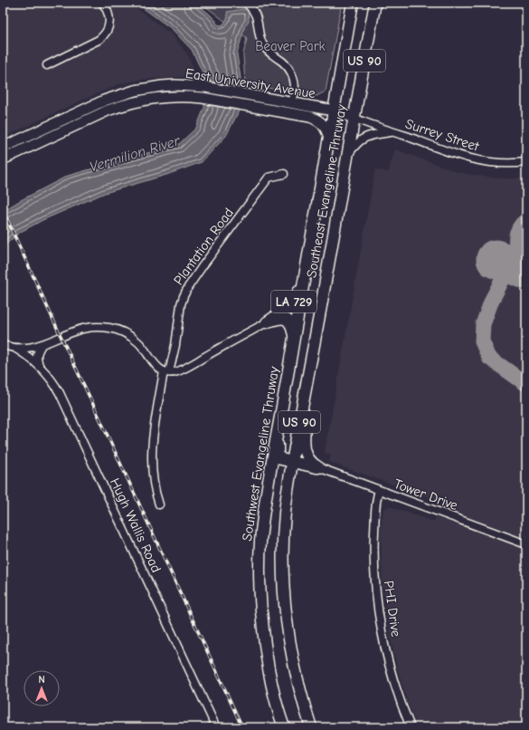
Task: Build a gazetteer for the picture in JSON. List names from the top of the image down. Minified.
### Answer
{"streets":{"highway":["US 90","Southeast Evangeline Thruway","LA 729","Southwest Evangeline Thruway"],"main road":["East University Avenue"],"street":["Surrey Street","Plantation Road","Tower Drive","Hugh Wallis Road","PHI Drive"]},"crossings":[["US 90","East University Avenue"],["US 90","Southeast Evangeline Thruway"],["East University Avenue","Surrey Street"],["East University Avenue","Southeast Evangeline Thruway"],["Surrey Street","Southeast Evangeline Thruway"],["Southeast Evangeline Thruway","LA 729"],["Southeast Evangeline Thruway","Southwest Evangeline Thruway"],["Plantation Road","LA 729"],["LA 729","Southwest Evangeline Thruway"],["Tower Drive","PHI Drive"]],"water":["Vermilion River"],"parks":["Beaver Park"],"north":"top"}
